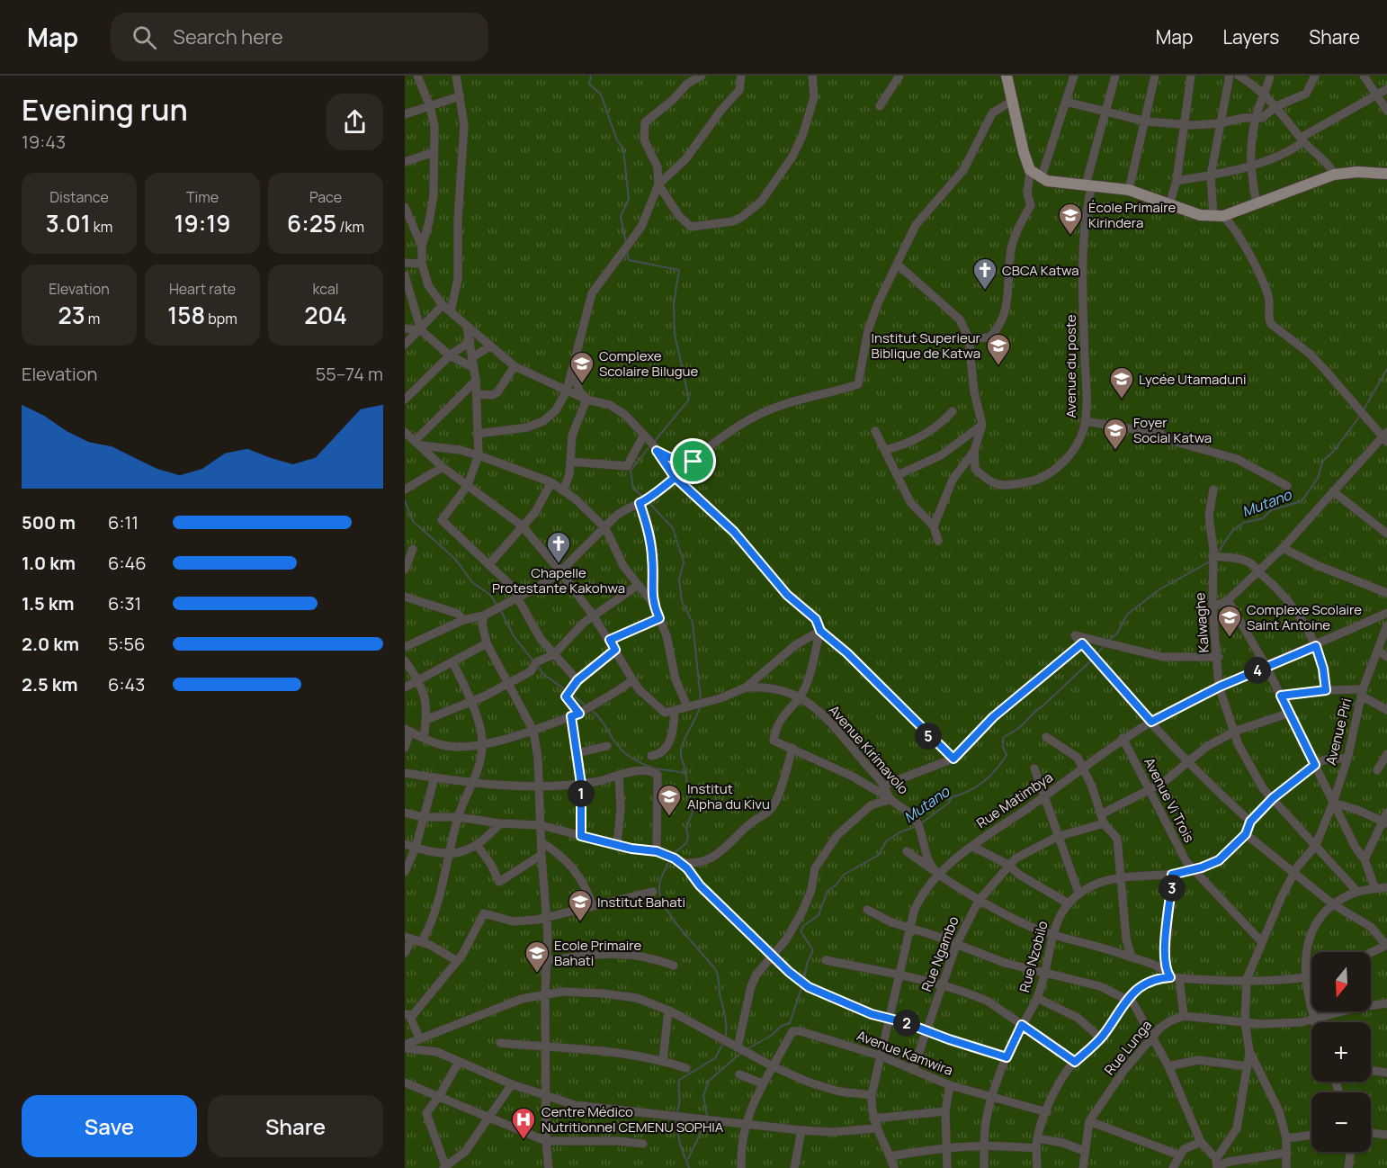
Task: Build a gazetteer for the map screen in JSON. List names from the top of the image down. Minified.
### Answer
{"streets":{"street":["Avenue du poste","Kalwaghe","Avenue Piri","Avenue Kirimavolo","Rue Matimbya","Avenue Vi Trois","Rue Ngambo","Rue Nzobilo","Rue Lunga","Avenue Kamwira"]},"crossings":[["Kalwaghe","Avenue Piri"],["Kalwaghe","Rue Matimbya"],["Kalwaghe","Rue Nzobilo"],["Avenue Piri","Avenue Vi Trois"],["Avenue Piri","Rue Nzobilo"],["Avenue Kirimavolo","Rue Matimbya"],["Rue Matimbya","Avenue Vi Trois"],["Rue Matimbya","Avenue Kamwira"],["Avenue Vi Trois","Rue Nzobilo"],["Rue Ngambo","Avenue Kamwira"],["Rue Nzobilo","Avenue Kamwira"]],"water":["Mutano"],"places":{"school or university":["École Primaire Kirindera","Institut Superieur Biblique de Katwa","Complexe Scolaire Bilugue","Lycée Utamaduni","Foyer Social Katwa","Complexe Scolaire Saint Antoine","Institut Alpha du Kivu","Institut Bahati","Ecole Primaire Bahati"],"church":["CBCA Katwa","Chapelle Protestante Kakohwa"],"hospital":["Centre Médico Nutritionnel CEMENU SOPHIA"]},"north":"bottom","page":{"header":"Map","search":"Search here","nav":["Map","Layers","Share"],"heading":["Evening run","19:43"],"stats":[["Distance","3.01 km"],["Time","19:19"],["Pace","6:25 /km"],["Elevation","23 m"],["Heart rate","158 bpm"],["kcal","204"]],"chart":["Elevation","55–74 m"],"list":[{"name":"500 m","note":"6:11"},{"name":"1.0 km","note":"6:46"},{"name":"1.5 km","note":"6:31"},{"name":"2.0 km","note":"5:56"},{"name":"2.5 km","note":"6:43"}],"pins":["4","5","1","3","2"],"map_buttons":["+","−"],"buttons":["Save","Share"]}}
